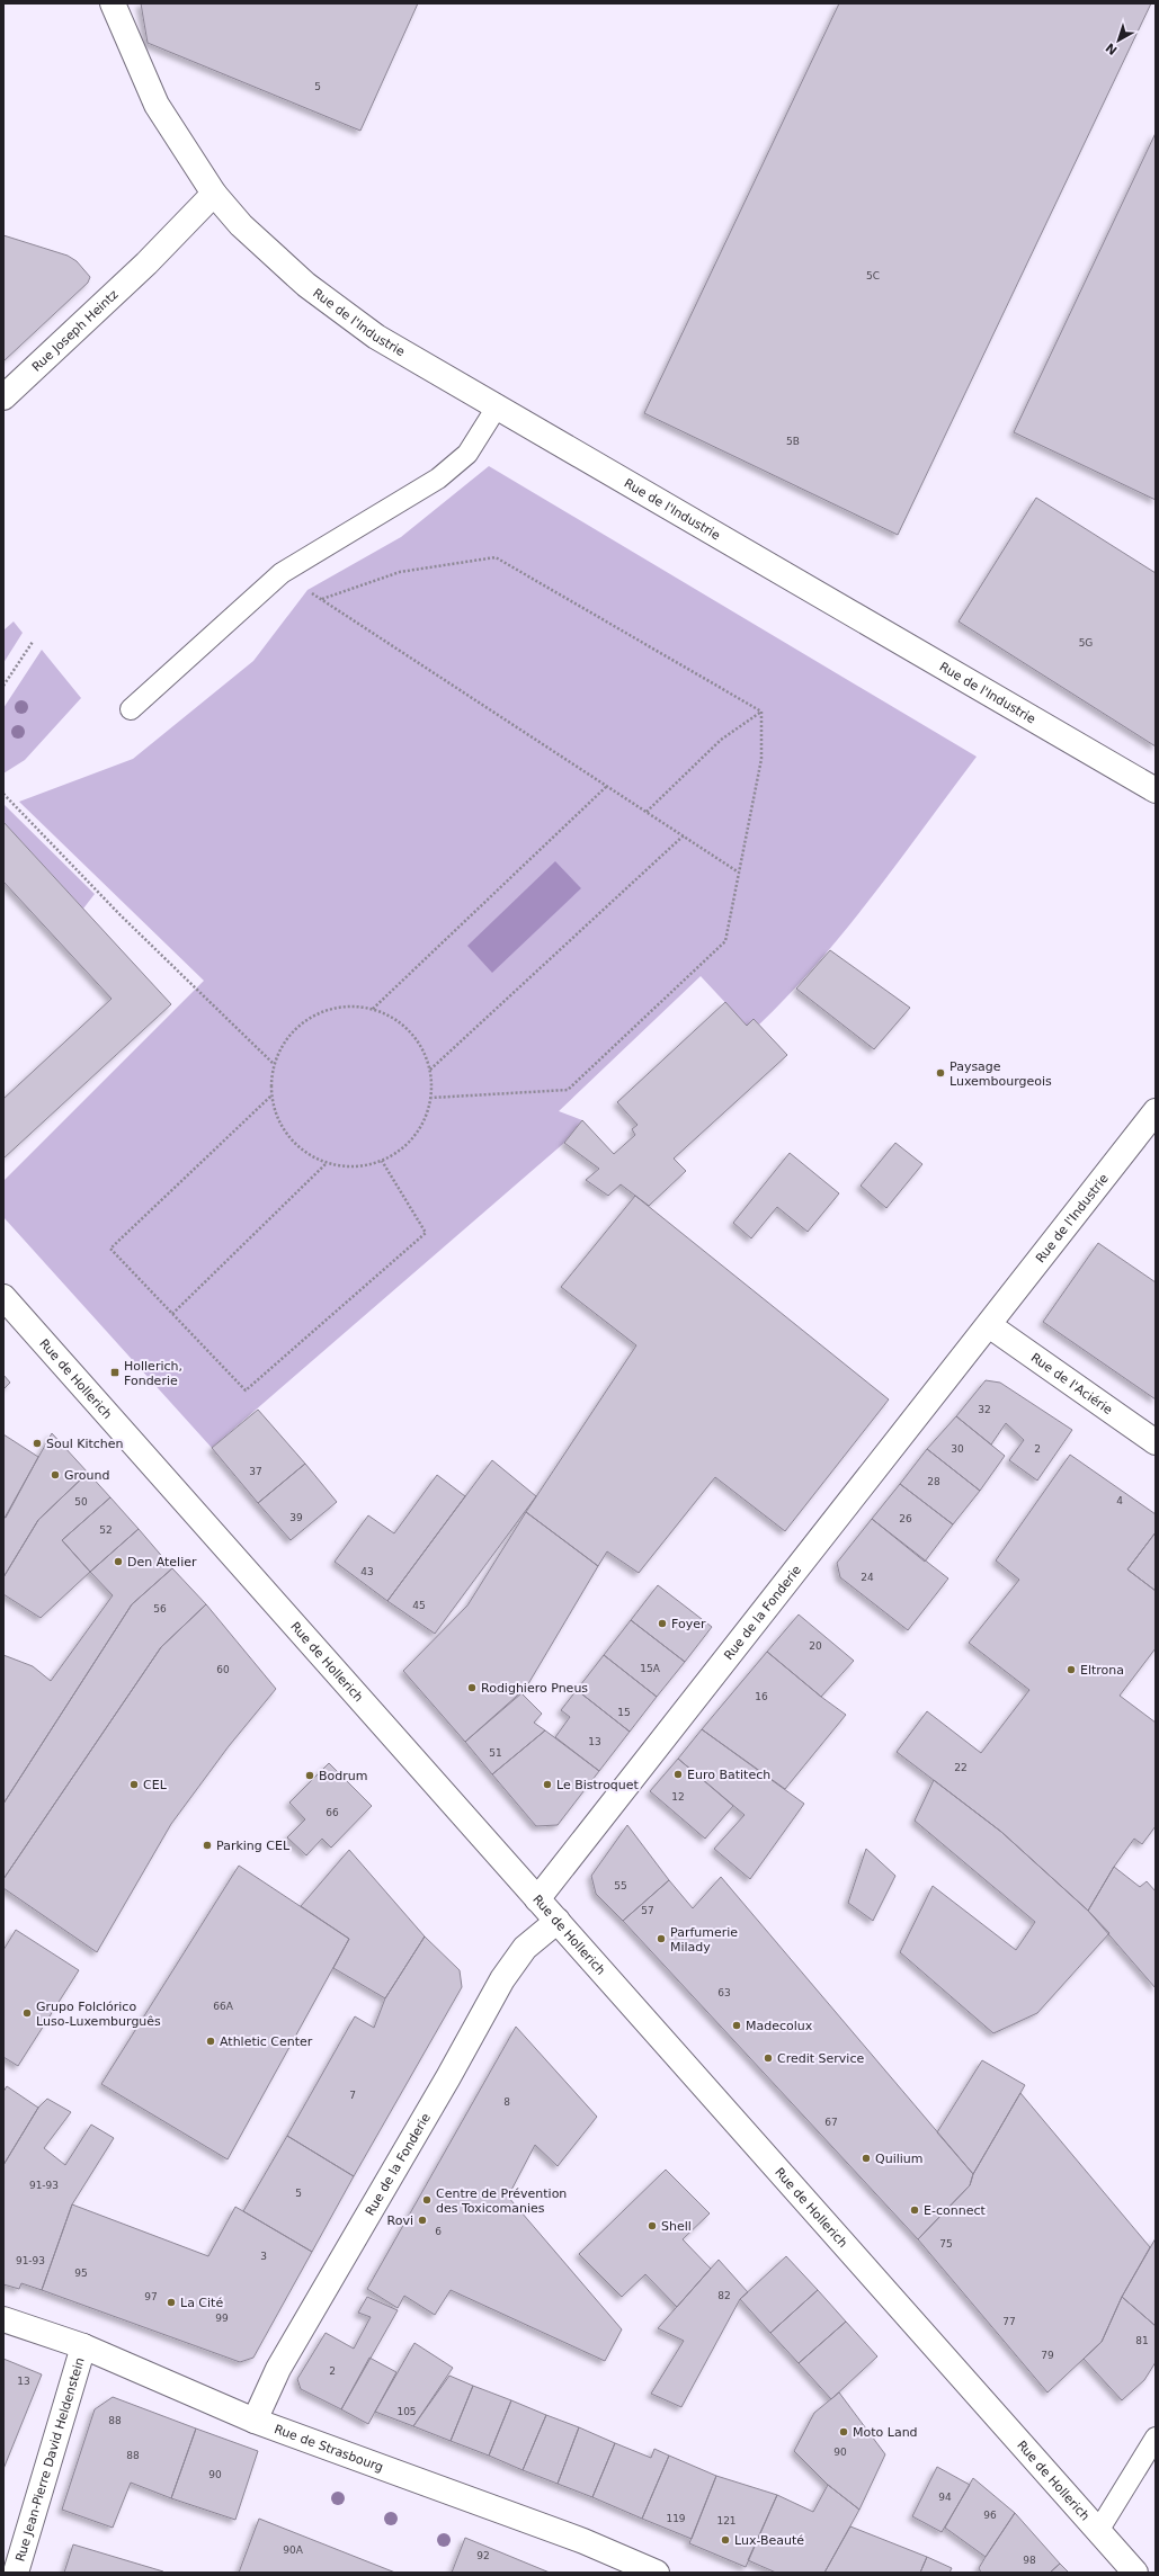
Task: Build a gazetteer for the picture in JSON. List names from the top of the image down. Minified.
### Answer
{"streets":{"street":["Rue de l'Industrie","Rue Joseph Heintz","Rue de Hollerich","Rue de l'Aciérie","Rue de la Fonderie","Rue de Strasbourg","Rue Jean-Pierre David Heldenstein"]},"crossings":[["Rue de l'Industrie","Rue Joseph Heintz"],["Rue de l'Industrie","Rue de l'Aciérie"],["Rue de l'Industrie","Rue de la Fonderie"],["Rue de Hollerich","Rue de la Fonderie"],["Rue de l'Aciérie","Rue de la Fonderie"],["Rue de la Fonderie","Rue de Strasbourg"],["Rue de Strasbourg","Rue Jean-Pierre David Heldenstein"]],"places":{"other":["Paysage Luxembourgeois","Soul Kitchen","Ground","Den Atelier","Foyer","Eltrona","Rodighiero Pneus","Euro Batitech","Bodrum","CEL","Le Bistroquet","Parking CEL","Parfumerie Milady","Grupo Folclórico Luso-Luxemburguês","Madecolux","Athletic Center","Credit Service","Quilium","Centre de Prévention des Toxicomanies","E-connect","Rovi","Shell","La Cité","Moto Land","Lux-Beauté"],"transit":["Hollerich, Fonderie"]},"house_numbers":["5","5C","5B","5G","32","30","2","37","28","4","50","39","26","52","43","24","45","56","20","15A","60","16","15","13","51","22","12","66","55","57","63","66A","7","8","67","91-93","5","6","75","3","91-93","95","82","97","99","77","81","79","2","13","105","88","90","88","90","94","96","119","121","90A","92","98"],"north":"bottom left"}
